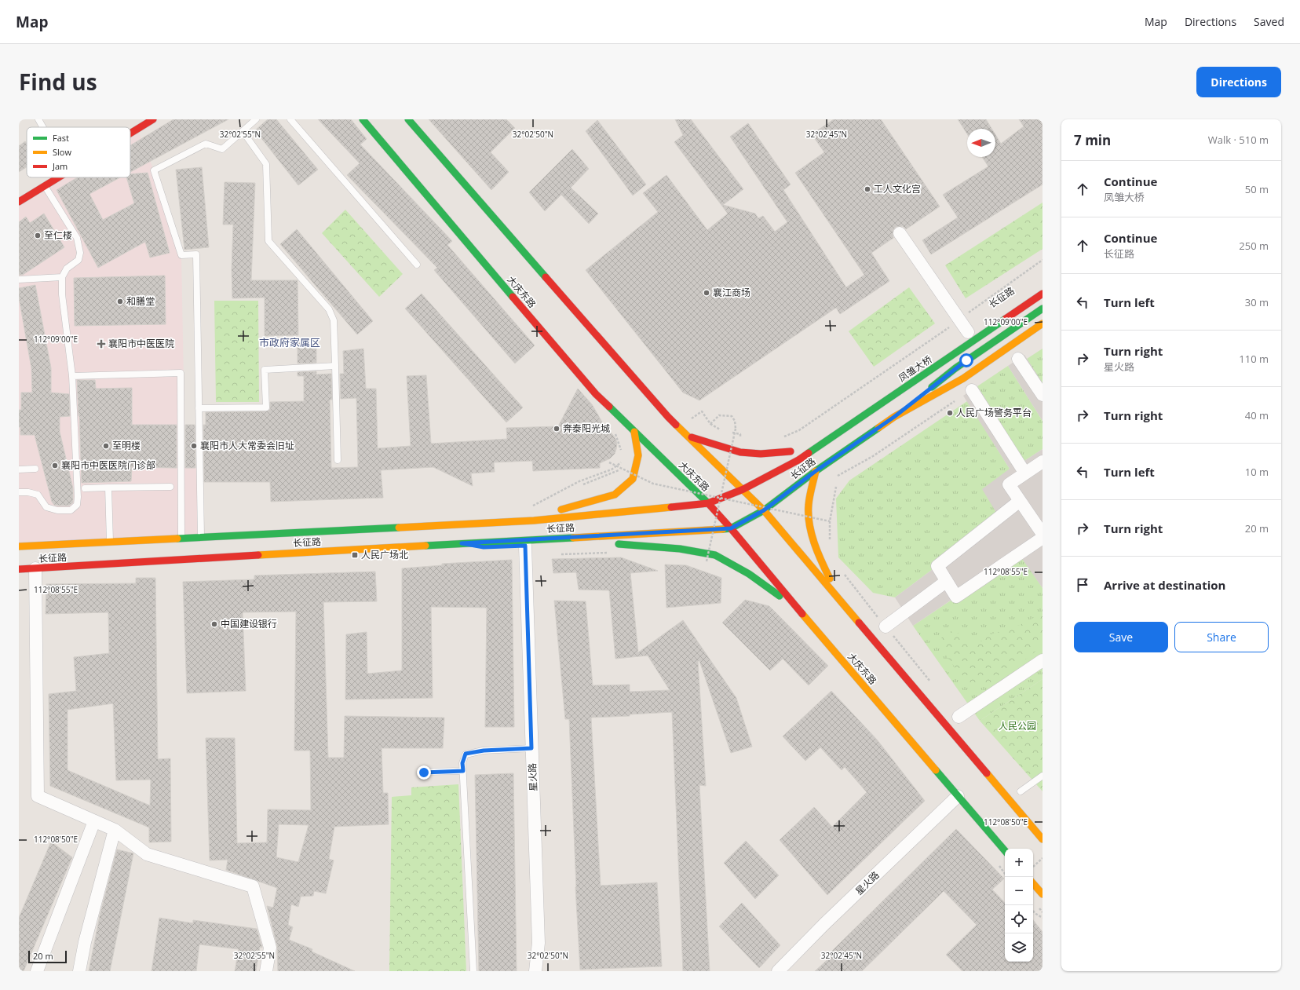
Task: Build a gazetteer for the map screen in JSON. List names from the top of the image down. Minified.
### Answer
{"streets":{"main road":["大庆东路","长征路","凤雏大桥"],"street":["星火路"]},"crossings":[["大庆东路","长征路"],["大庆东路","星火路"],["长征路","凤雏大桥"]],"districts":["市政府家属区"],"parks":["人民公园"],"places":{"other":["工人文化宫","至仁楼","襄江商场","和膳堂","人民广场警务平台","奔泰阳光城","至明楼","襄阳市人大常委会旧址","襄阳市中医医院门诊部","中国建设银行"],"health":["襄阳市中医医院"],"transit":["人民广场北"]},"legend":["Fast","Slow","Jam"],"scale_bar":"20 m","north":"left","page":{"header":"Map","nav":["Map","Directions","Saved"],"title":"Find us","buttons":["Directions",["Save","Share"]],"heading":["7 min","Walk · 510 m"],"list":[["Continue","凤雏大桥","50 m"],["Continue","长征路","250 m"],["Turn left","30 m"],["Turn right","星火路","110 m"],["Turn right","40 m"],["Turn left","10 m"],["Turn right","20 m"],"Arrive at destination"],"map_buttons":["+","−"],"scale":"20 m"},"coordinates":["32°02'55\"N","32°02'50\"N","32°02'45\"N","112°09'00\"E","112°08'55\"E","112°08'50\"E"]}
